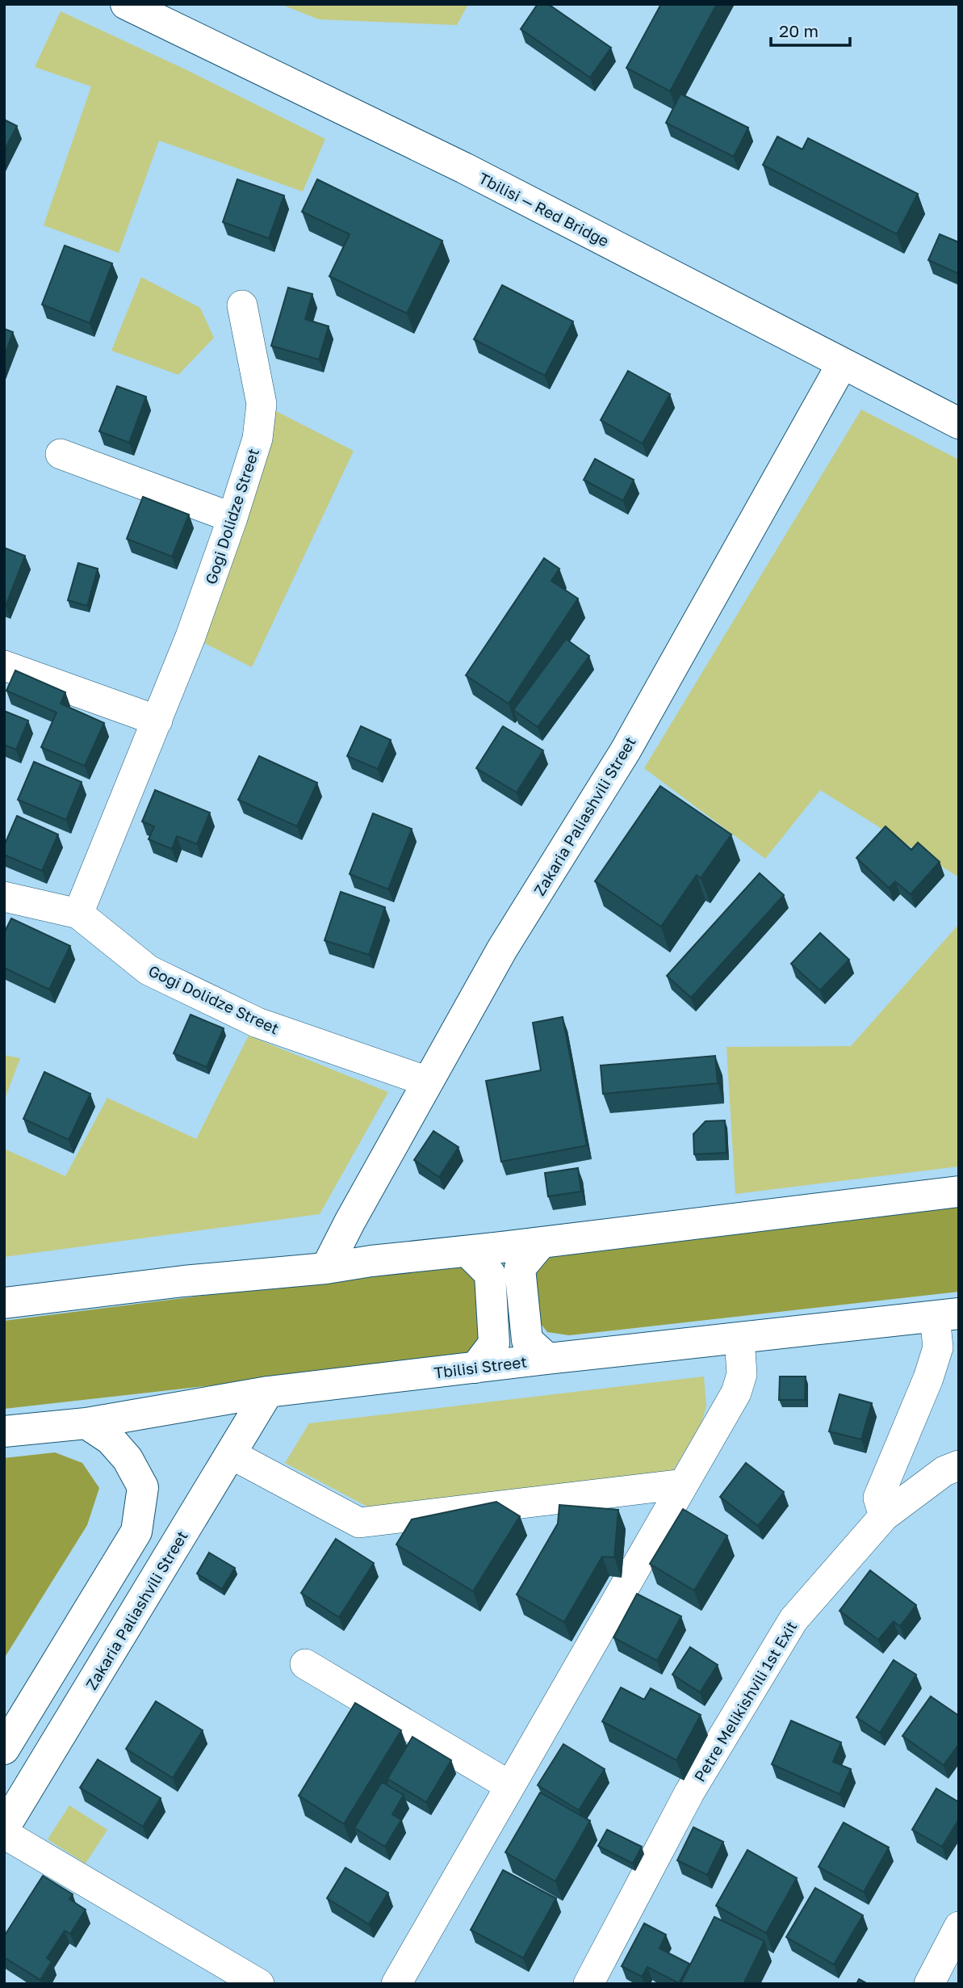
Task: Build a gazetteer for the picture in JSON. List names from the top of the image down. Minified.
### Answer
{"streets":{"main road":["Tbilisi — Red Bridge","Zakaria Paliashvili Street","Tbilisi Street"],"street":["Gogi Dolidze Street","Petre Melikishvili 1st Exit"]},"crossings":[["Tbilisi — Red Bridge","Zakaria Paliashvili Street"],["Gogi Dolidze Street","Zakaria Paliashvili Street"],["Zakaria Paliashvili Street","Tbilisi Street"]],"scale_bar":"20 m"}
